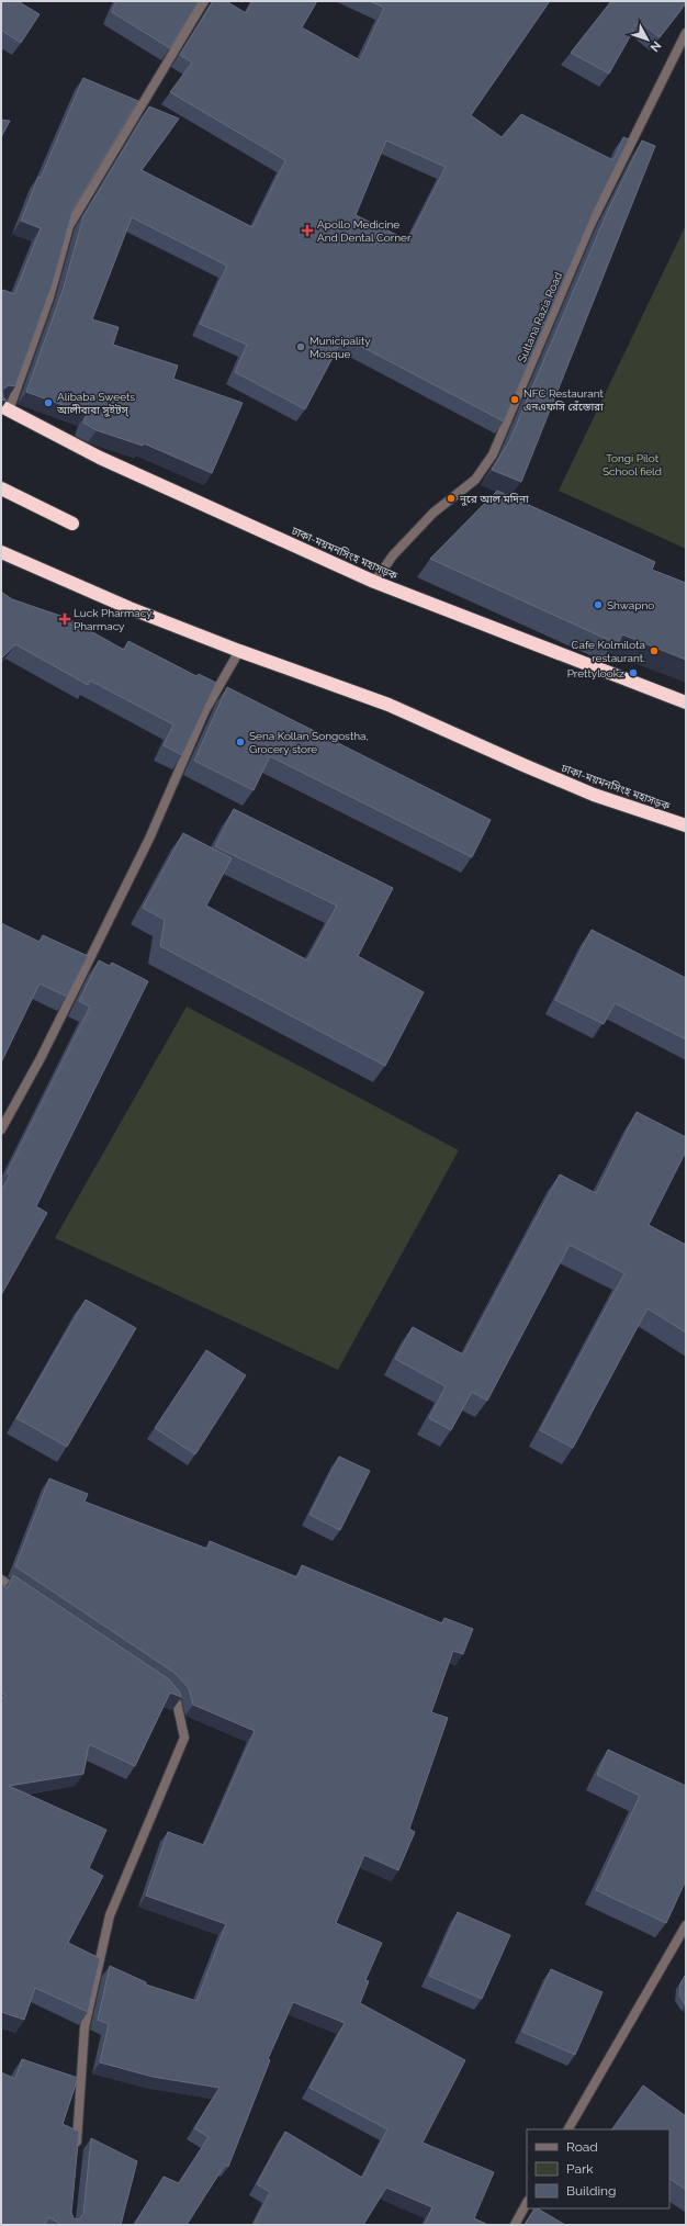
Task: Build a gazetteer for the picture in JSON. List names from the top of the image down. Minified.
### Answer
{"streets":{"highway":["ঢাকা-ময়মনসিংহ মহাসড়ক"],"street":["Sultana Razia Road"]},"crossings":[["Sultana Razia Road","ঢাকা-ময়মনসিংহ মহাসড়ক"]],"parks":["Tongi Pilot School field"],"places":{"health":["Apollo Medicine And Dental Corner","Luck Pharmacy, Pharmacy"],"other":["Municipality Mosque","NFC Restaurant এনএফসি রেঁস্তোরা","Alibaba Sweets আলীবাবা সুইটস্","নুরে আল মদিনা","Shwapno","Cafe Kolmilota restaurant.","Prettylookz","Sena Kollan Songostha, Grocery store"]},"legend":["Road","Park","Building"],"north":"bottom right"}
